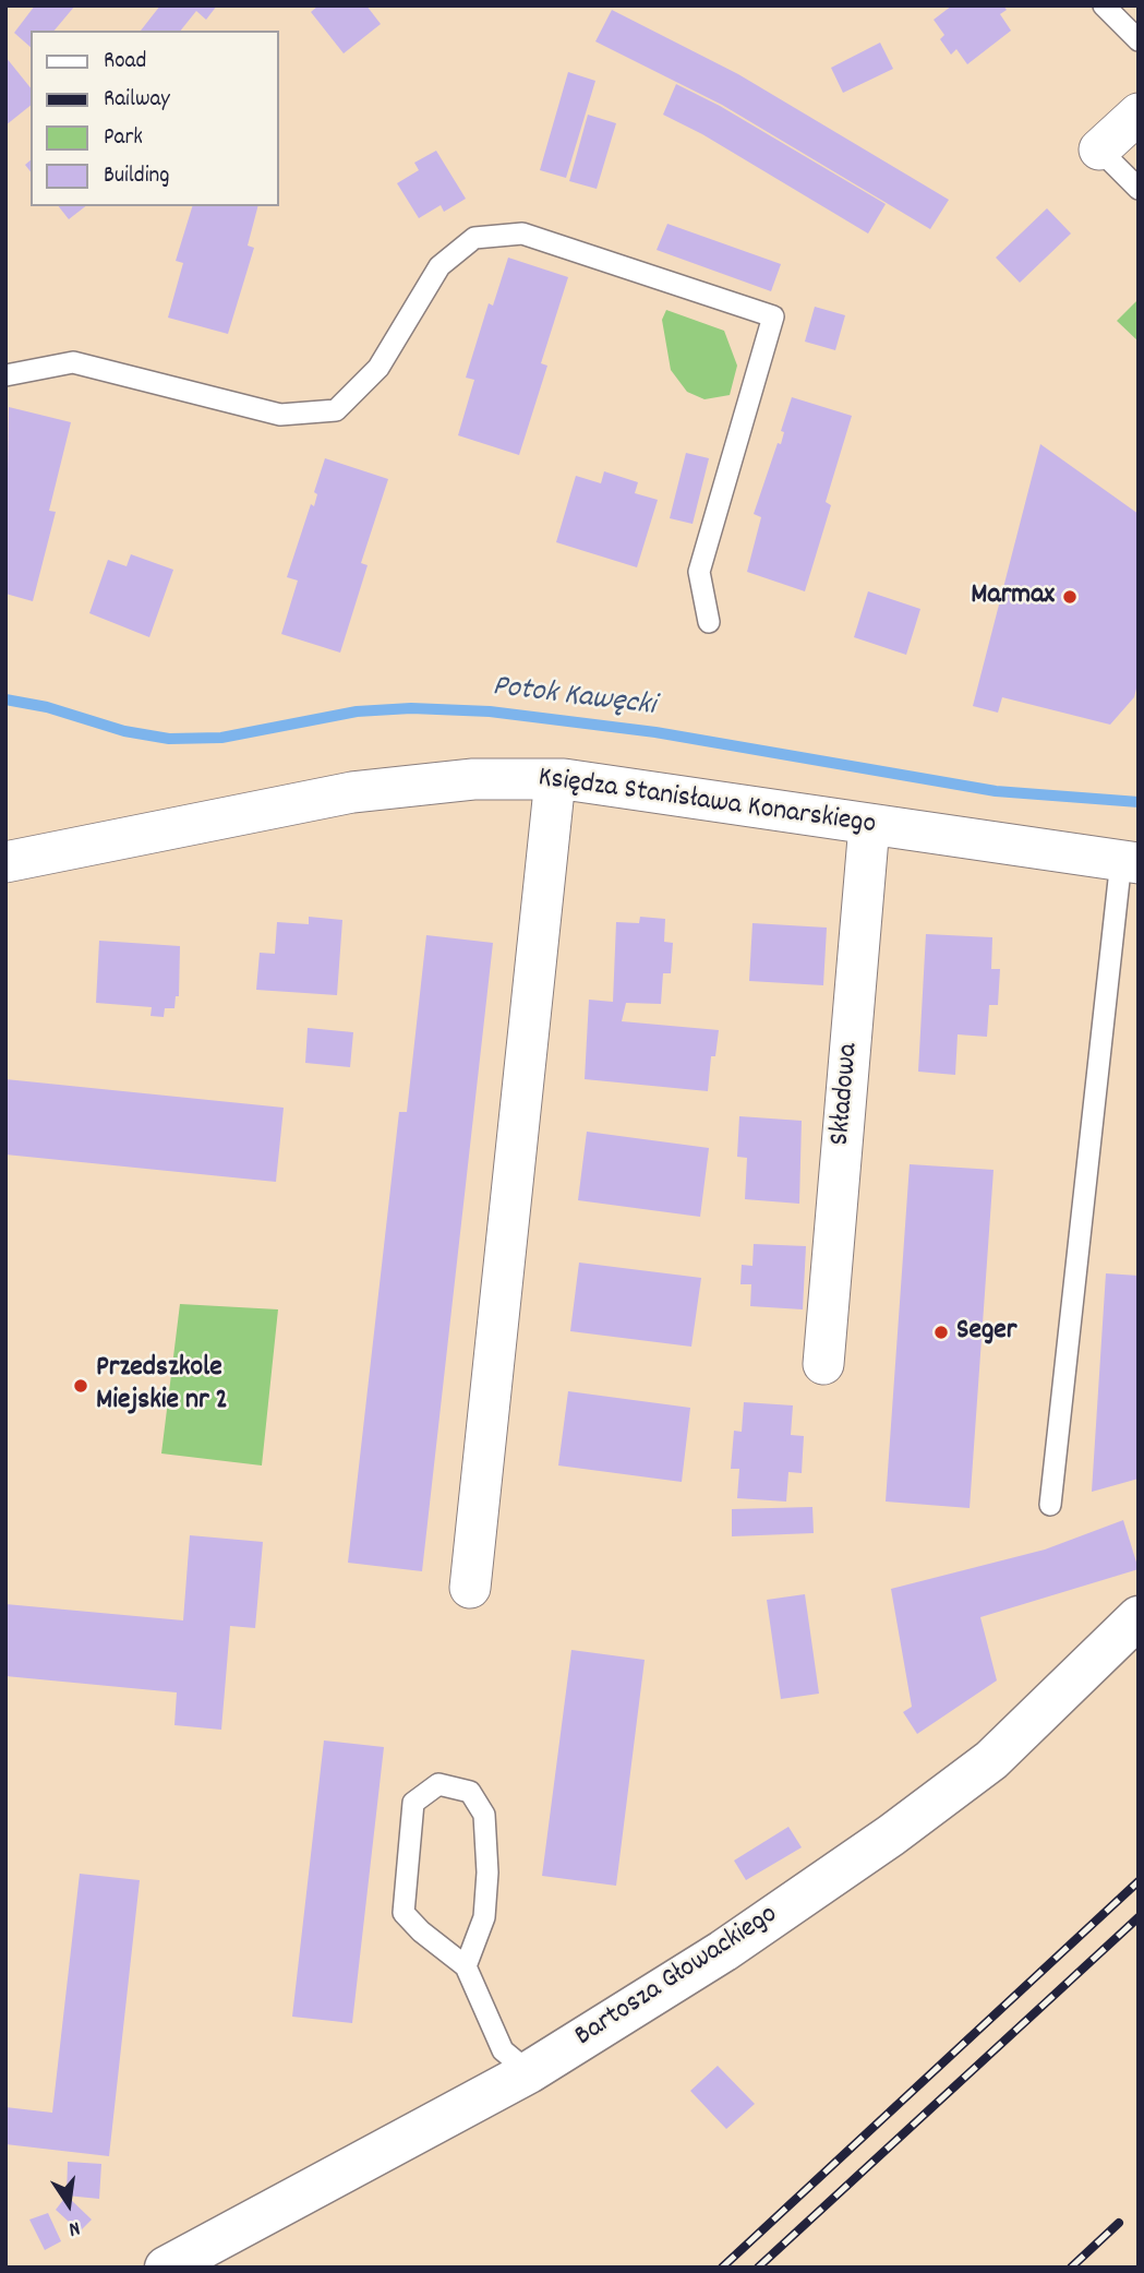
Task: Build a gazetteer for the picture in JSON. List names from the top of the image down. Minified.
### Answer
{"streets":{"street":["Księdza Stanisława Konarskiego","Składowa","Bartosza Głowackiego"]},"crossings":[["Księdza Stanisława Konarskiego","Składowa"]],"water":["Potok Kawęcki"],"places":["Marmax","Seger","Przedszkole Miejskie nr 2"],"legend":["Road","Railway","Park","Building"],"north":"bottom"}
